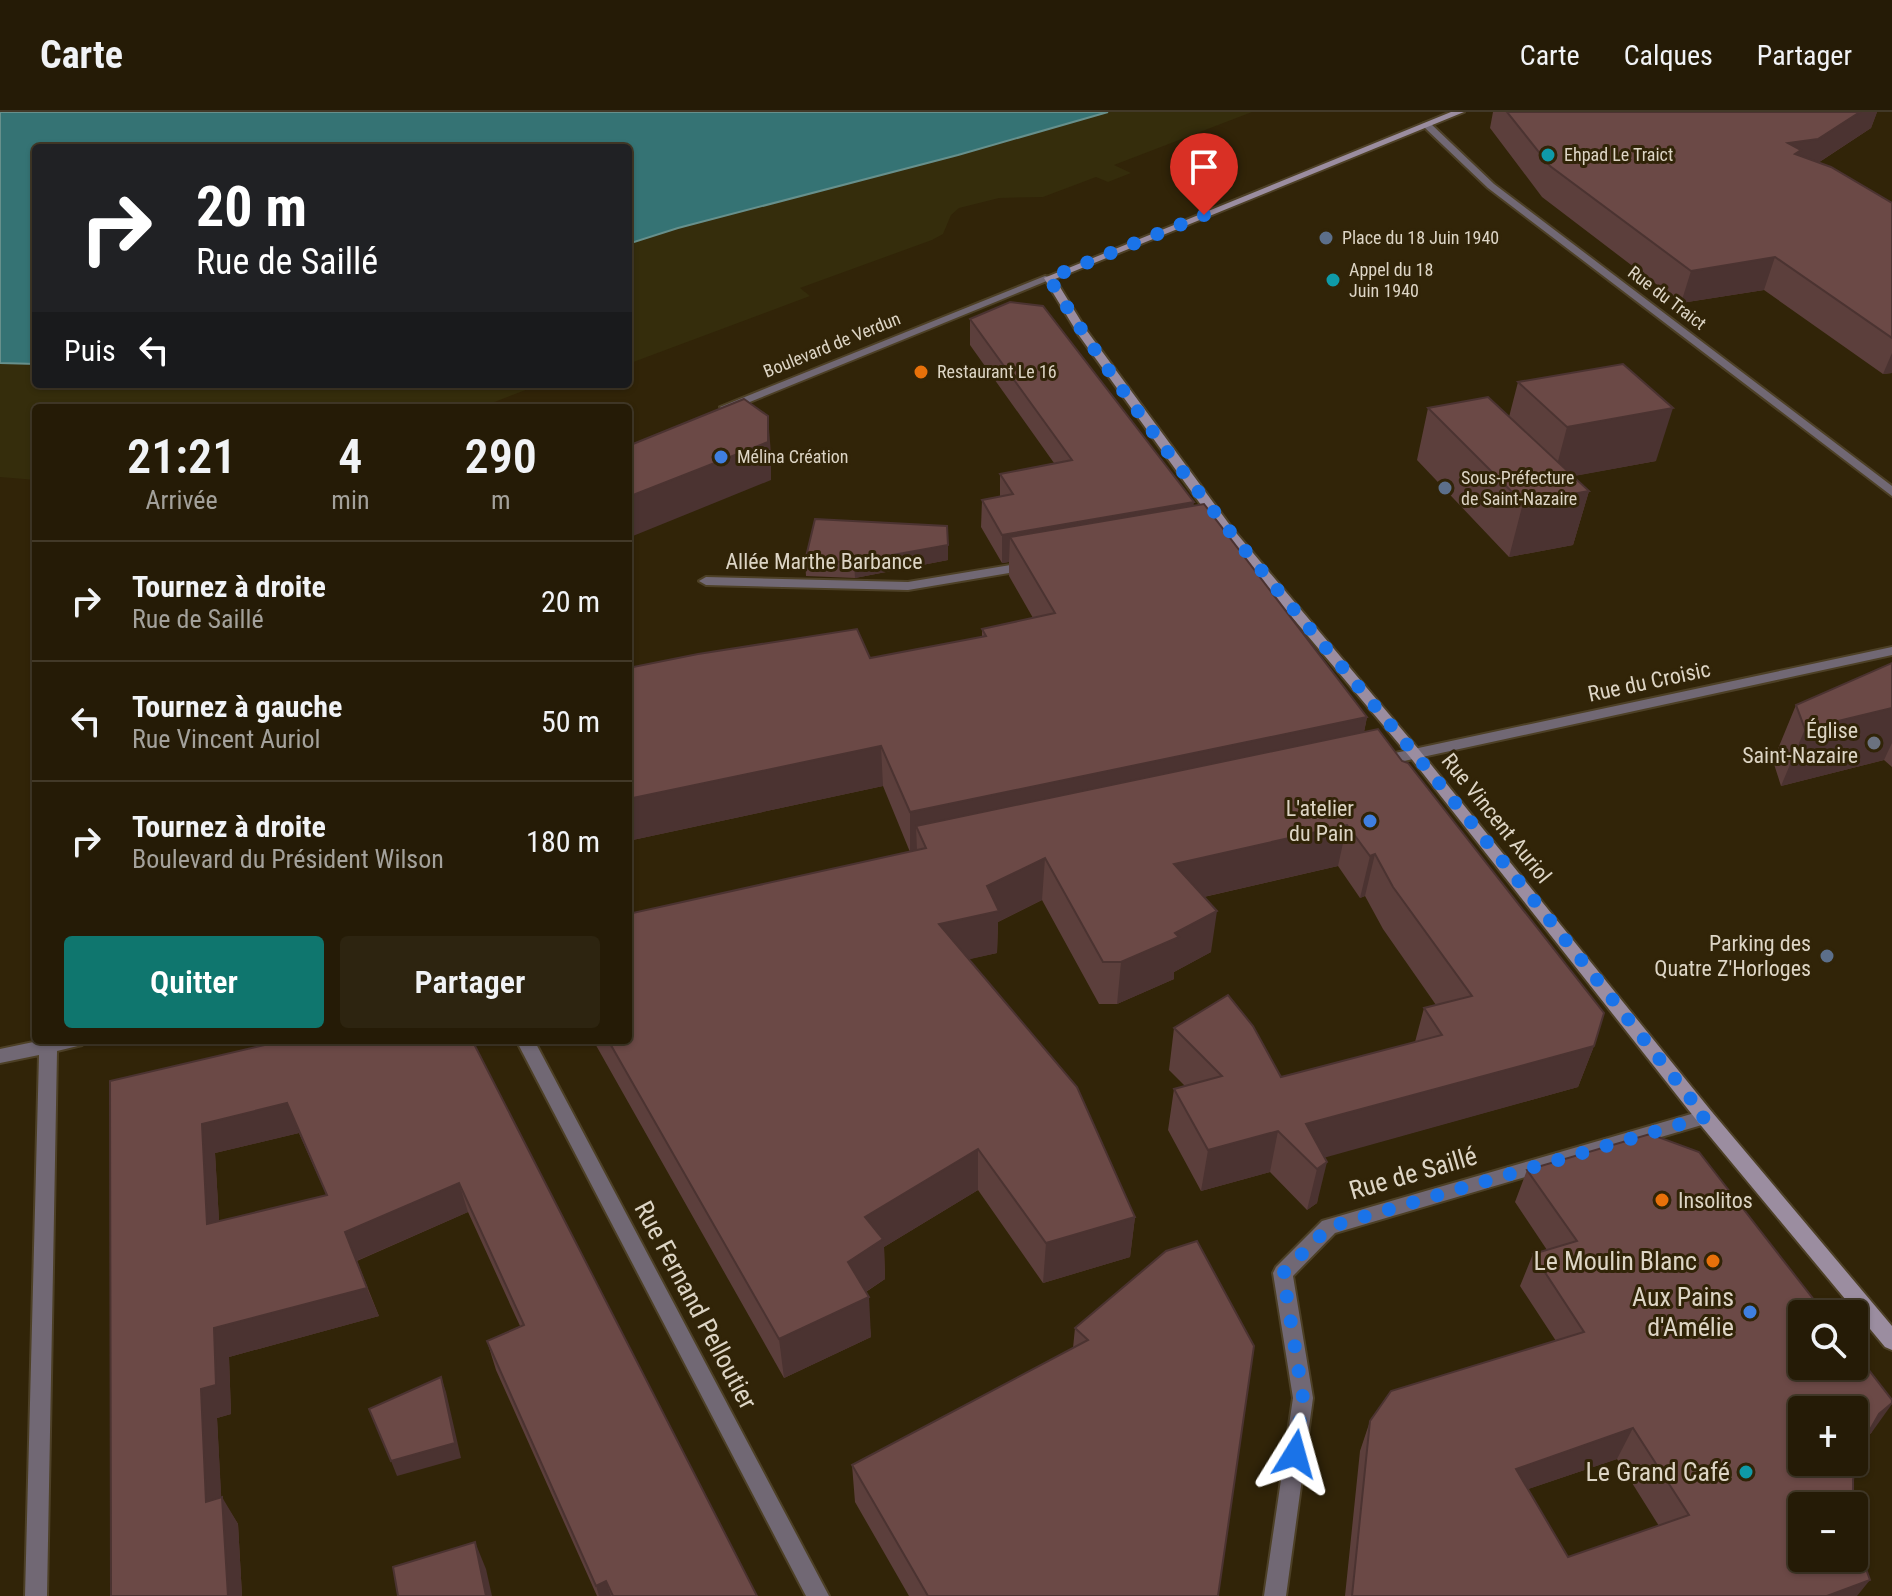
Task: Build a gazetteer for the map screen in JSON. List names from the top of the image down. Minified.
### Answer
{"streets":{"street":["Rue du Traict","Boulevard de Verdun","Allée Marthe Barbance","Rue du Croisic","Rue Vincent Auriol","Rue de Saillé","Rue Fernand Pelloutier"]},"crossings":[["Boulevard de Verdun","Rue Vincent Auriol"],["Rue du Croisic","Rue Vincent Auriol"],["Rue Vincent Auriol","Rue de Saillé"]],"places":["Ehpad Le Traict","Place du 18 Juin 1940","Appel du 18 Juin 1940","Restaurant Le 16","Mélina Création","Sous-Préfecture de Saint-Nazaire","Église Saint-Nazaire","L'atelier du Pain","Parking des Quatre Z'Horloges","Insolitos","Le Moulin Blanc","Aux Pains d'Amélie","Le Grand Café"],"page":{"header":"Carte","nav":["Carte","Calques","Partager"],"turn":["20 m","Rue de Saillé"],"then":"Puis","eta":["21:21","Arrivée","4","min","290","m"],"list":[{"name":"Tournez à droite","note":"Rue de Saillé","value":"20 m"},{"name":"Tournez à gauche","note":"Rue Vincent Auriol","value":"50 m"},{"name":"Tournez à droite","note":"Boulevard du Président Wilson","value":"180 m"}],"buttons":["Quitter","Partager"],"map_buttons":["+","−"]}}
